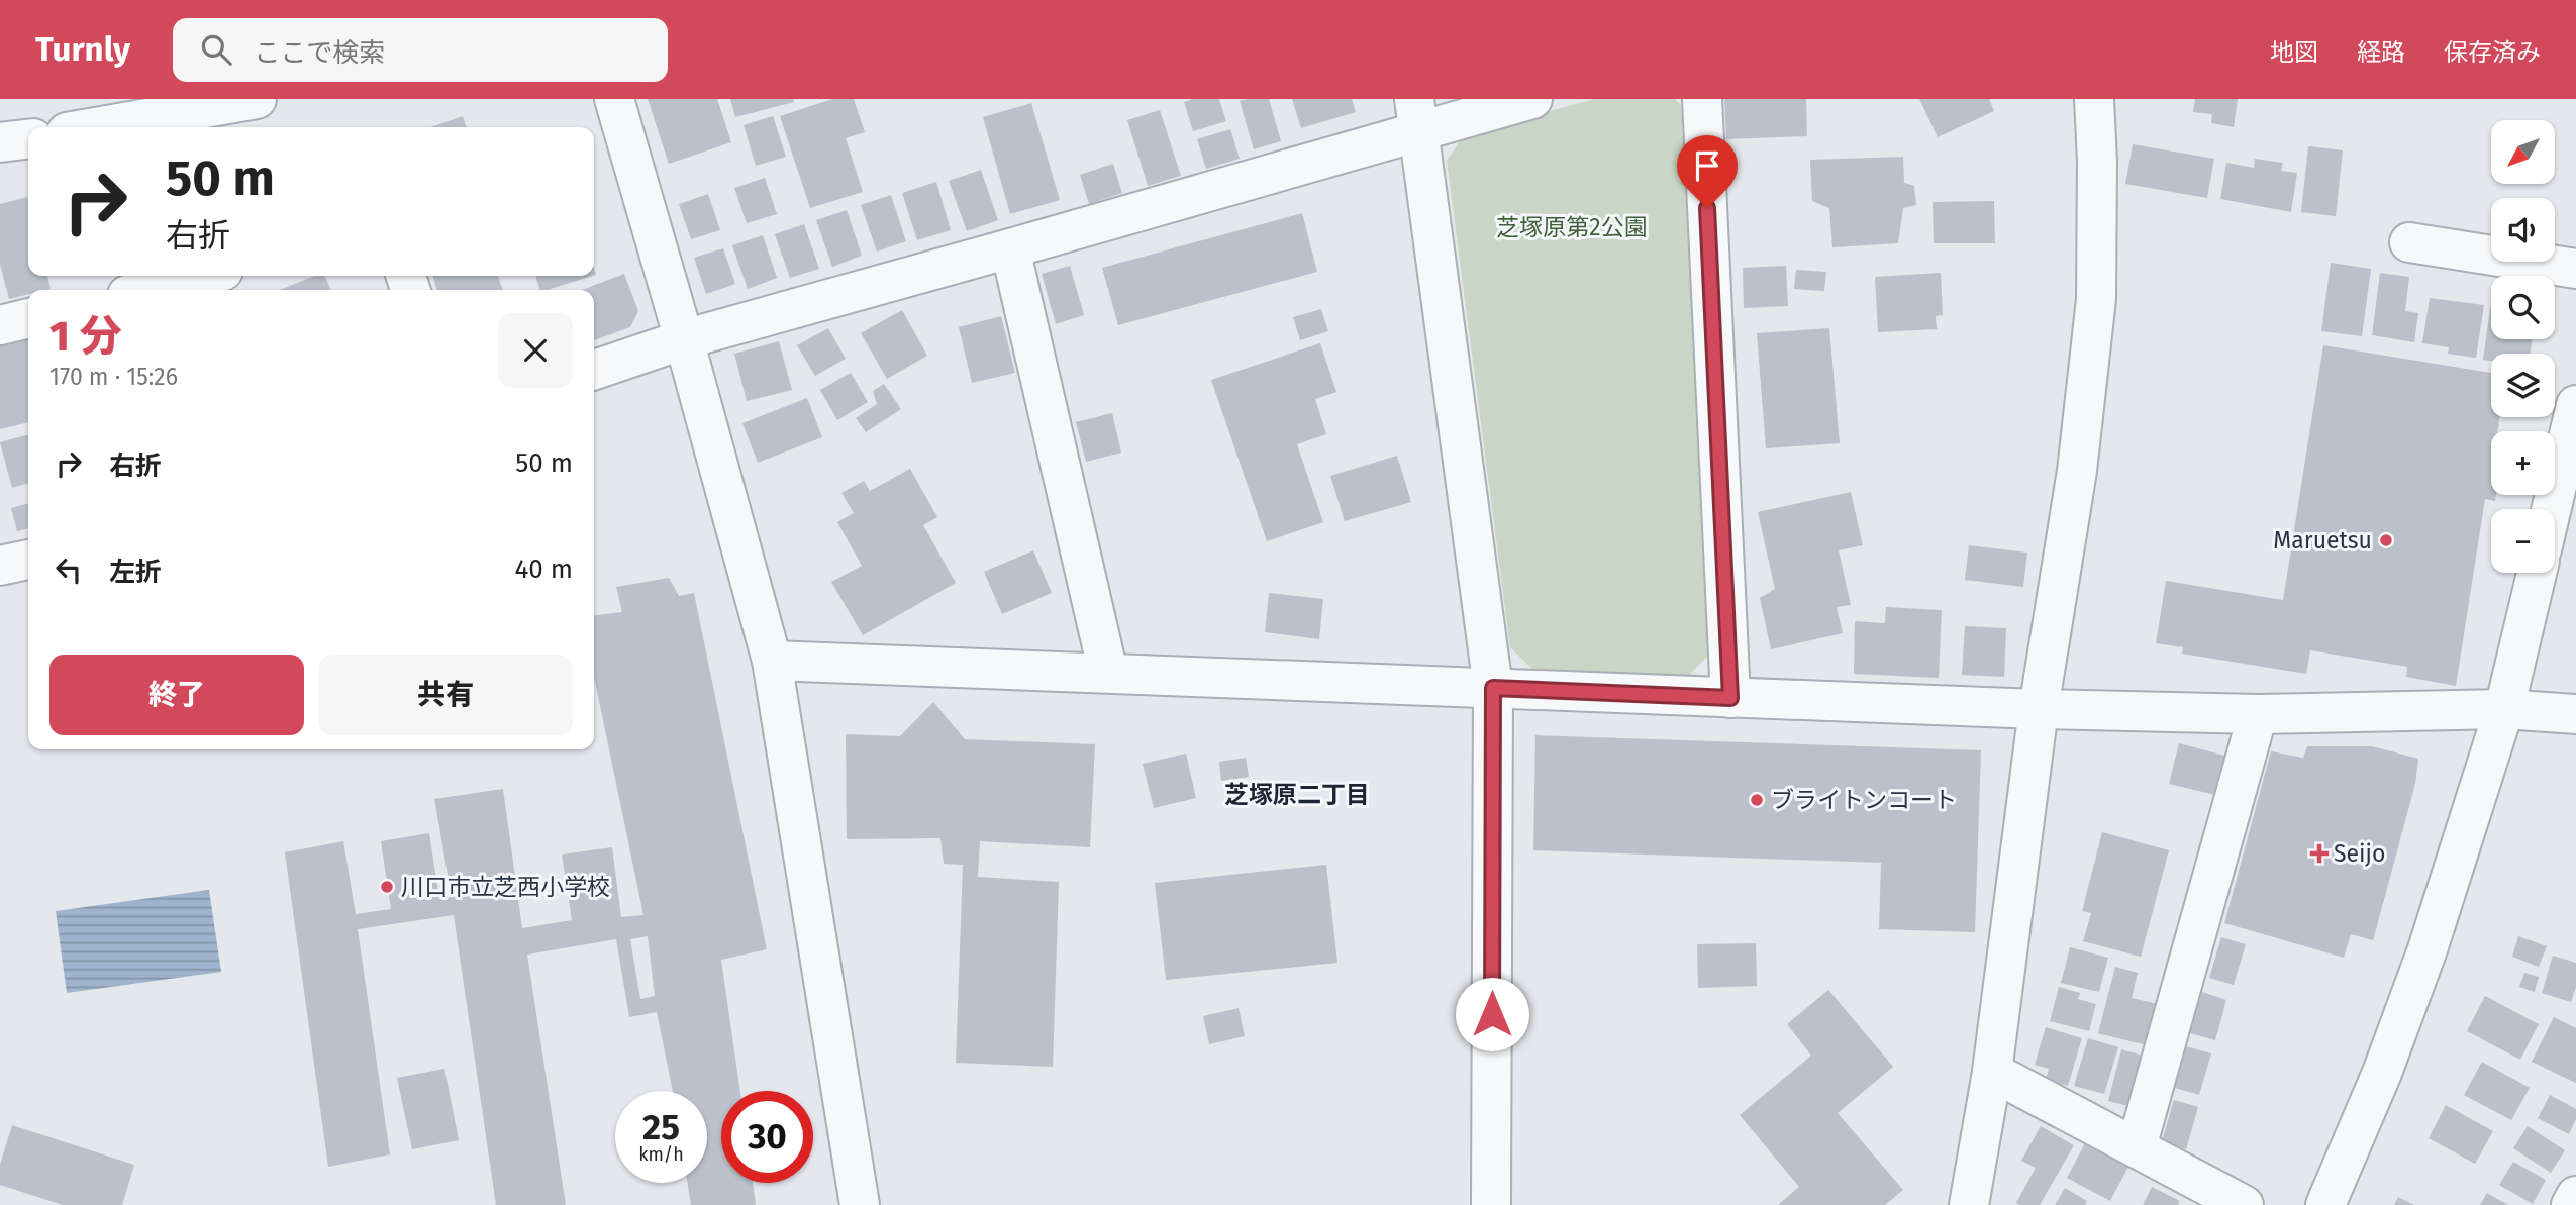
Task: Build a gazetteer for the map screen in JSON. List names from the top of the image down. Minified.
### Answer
{"districts":["芝塚原二丁目"],"parks":["芝塚原第2公園"],"places":{"other":["Maruetsu","ブライトンコート","川口市立芝西小学校"],"health":["Seijo"]},"north":"bottom left","page":{"header":"Turnly","search":"ここで検索","nav":["地図","経路","保存済み"],"map_buttons":["+","−"],"turn":["50 m","右折"],"heading":["1 分","170 m · 15:26"],"list":[{"name":"右折","value":"50 m"},{"name":"左折","value":"40 m"}],"buttons":["終了","共有"],"speed":"25 km/h","limit":"30"}}
